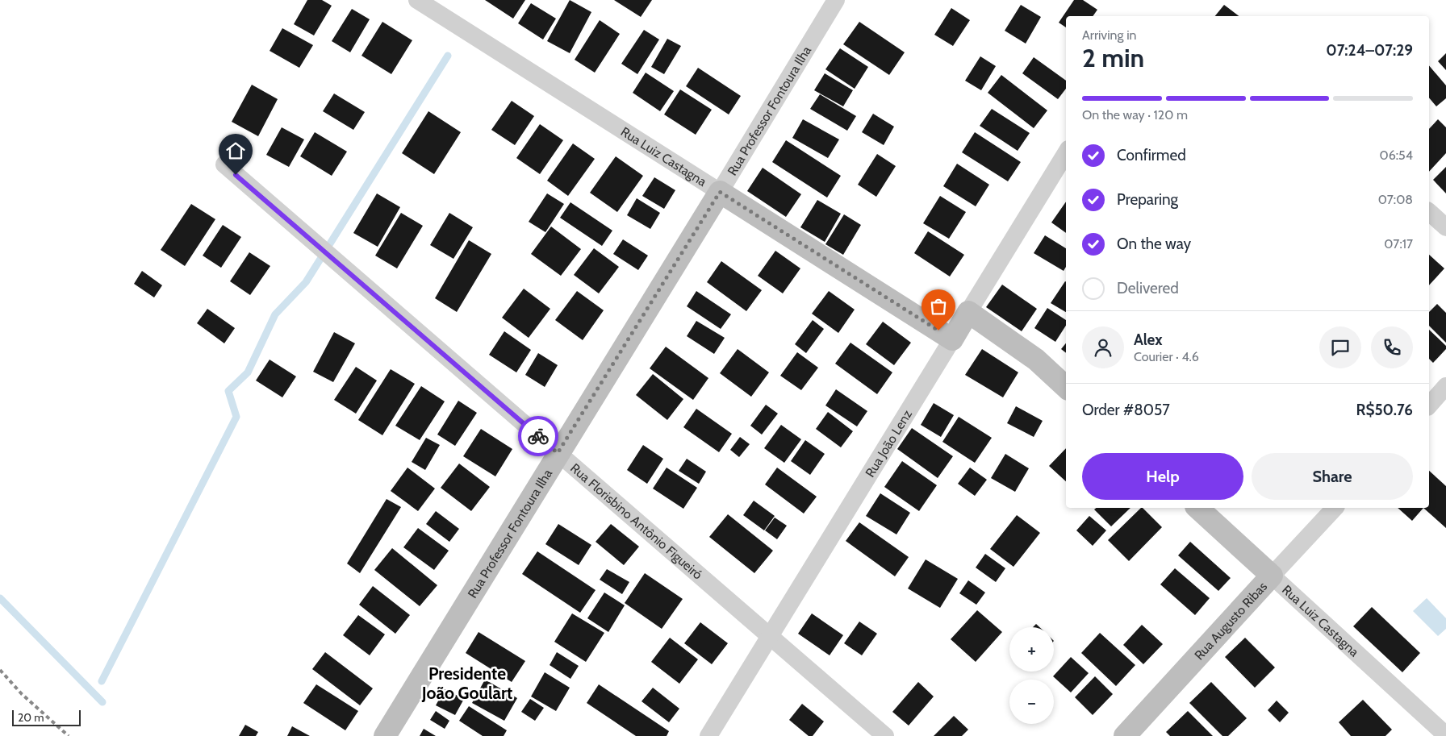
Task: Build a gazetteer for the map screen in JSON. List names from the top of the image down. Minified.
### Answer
{"streets":{"street":["Rua Professor Fontoura Ilha","Rua Luiz Castagna","Rua João Lenz","Rua Florisbino Antônio Figueiró","Rua Augusto Ribas"]},"crossings":[["Rua Professor Fontoura Ilha","Rua Luiz Castagna"],["Rua Professor Fontoura Ilha","Rua Florisbino Antônio Figueiró"],["Rua Luiz Castagna","Rua João Lenz"],["Rua Luiz Castagna","Rua Augusto Ribas"],["Rua João Lenz","Rua Florisbino Antônio Figueiró"]],"districts":["Presidente João Goulart"],"scale_bar":"20 m","page":{"heading":["2 min","Arriving in","07:24–07:29"],"panel":["Alex","Courier · 4.6","Order #8057","R$50.76"],"bar":"On the way · 120 m","list":[["Confirmed","06:54"],["Preparing","07:08"],["On the way","07:17"],"Delivered"],"buttons":["Help","Share"],"map_buttons":["+","−"],"scale":"20 m"}}
